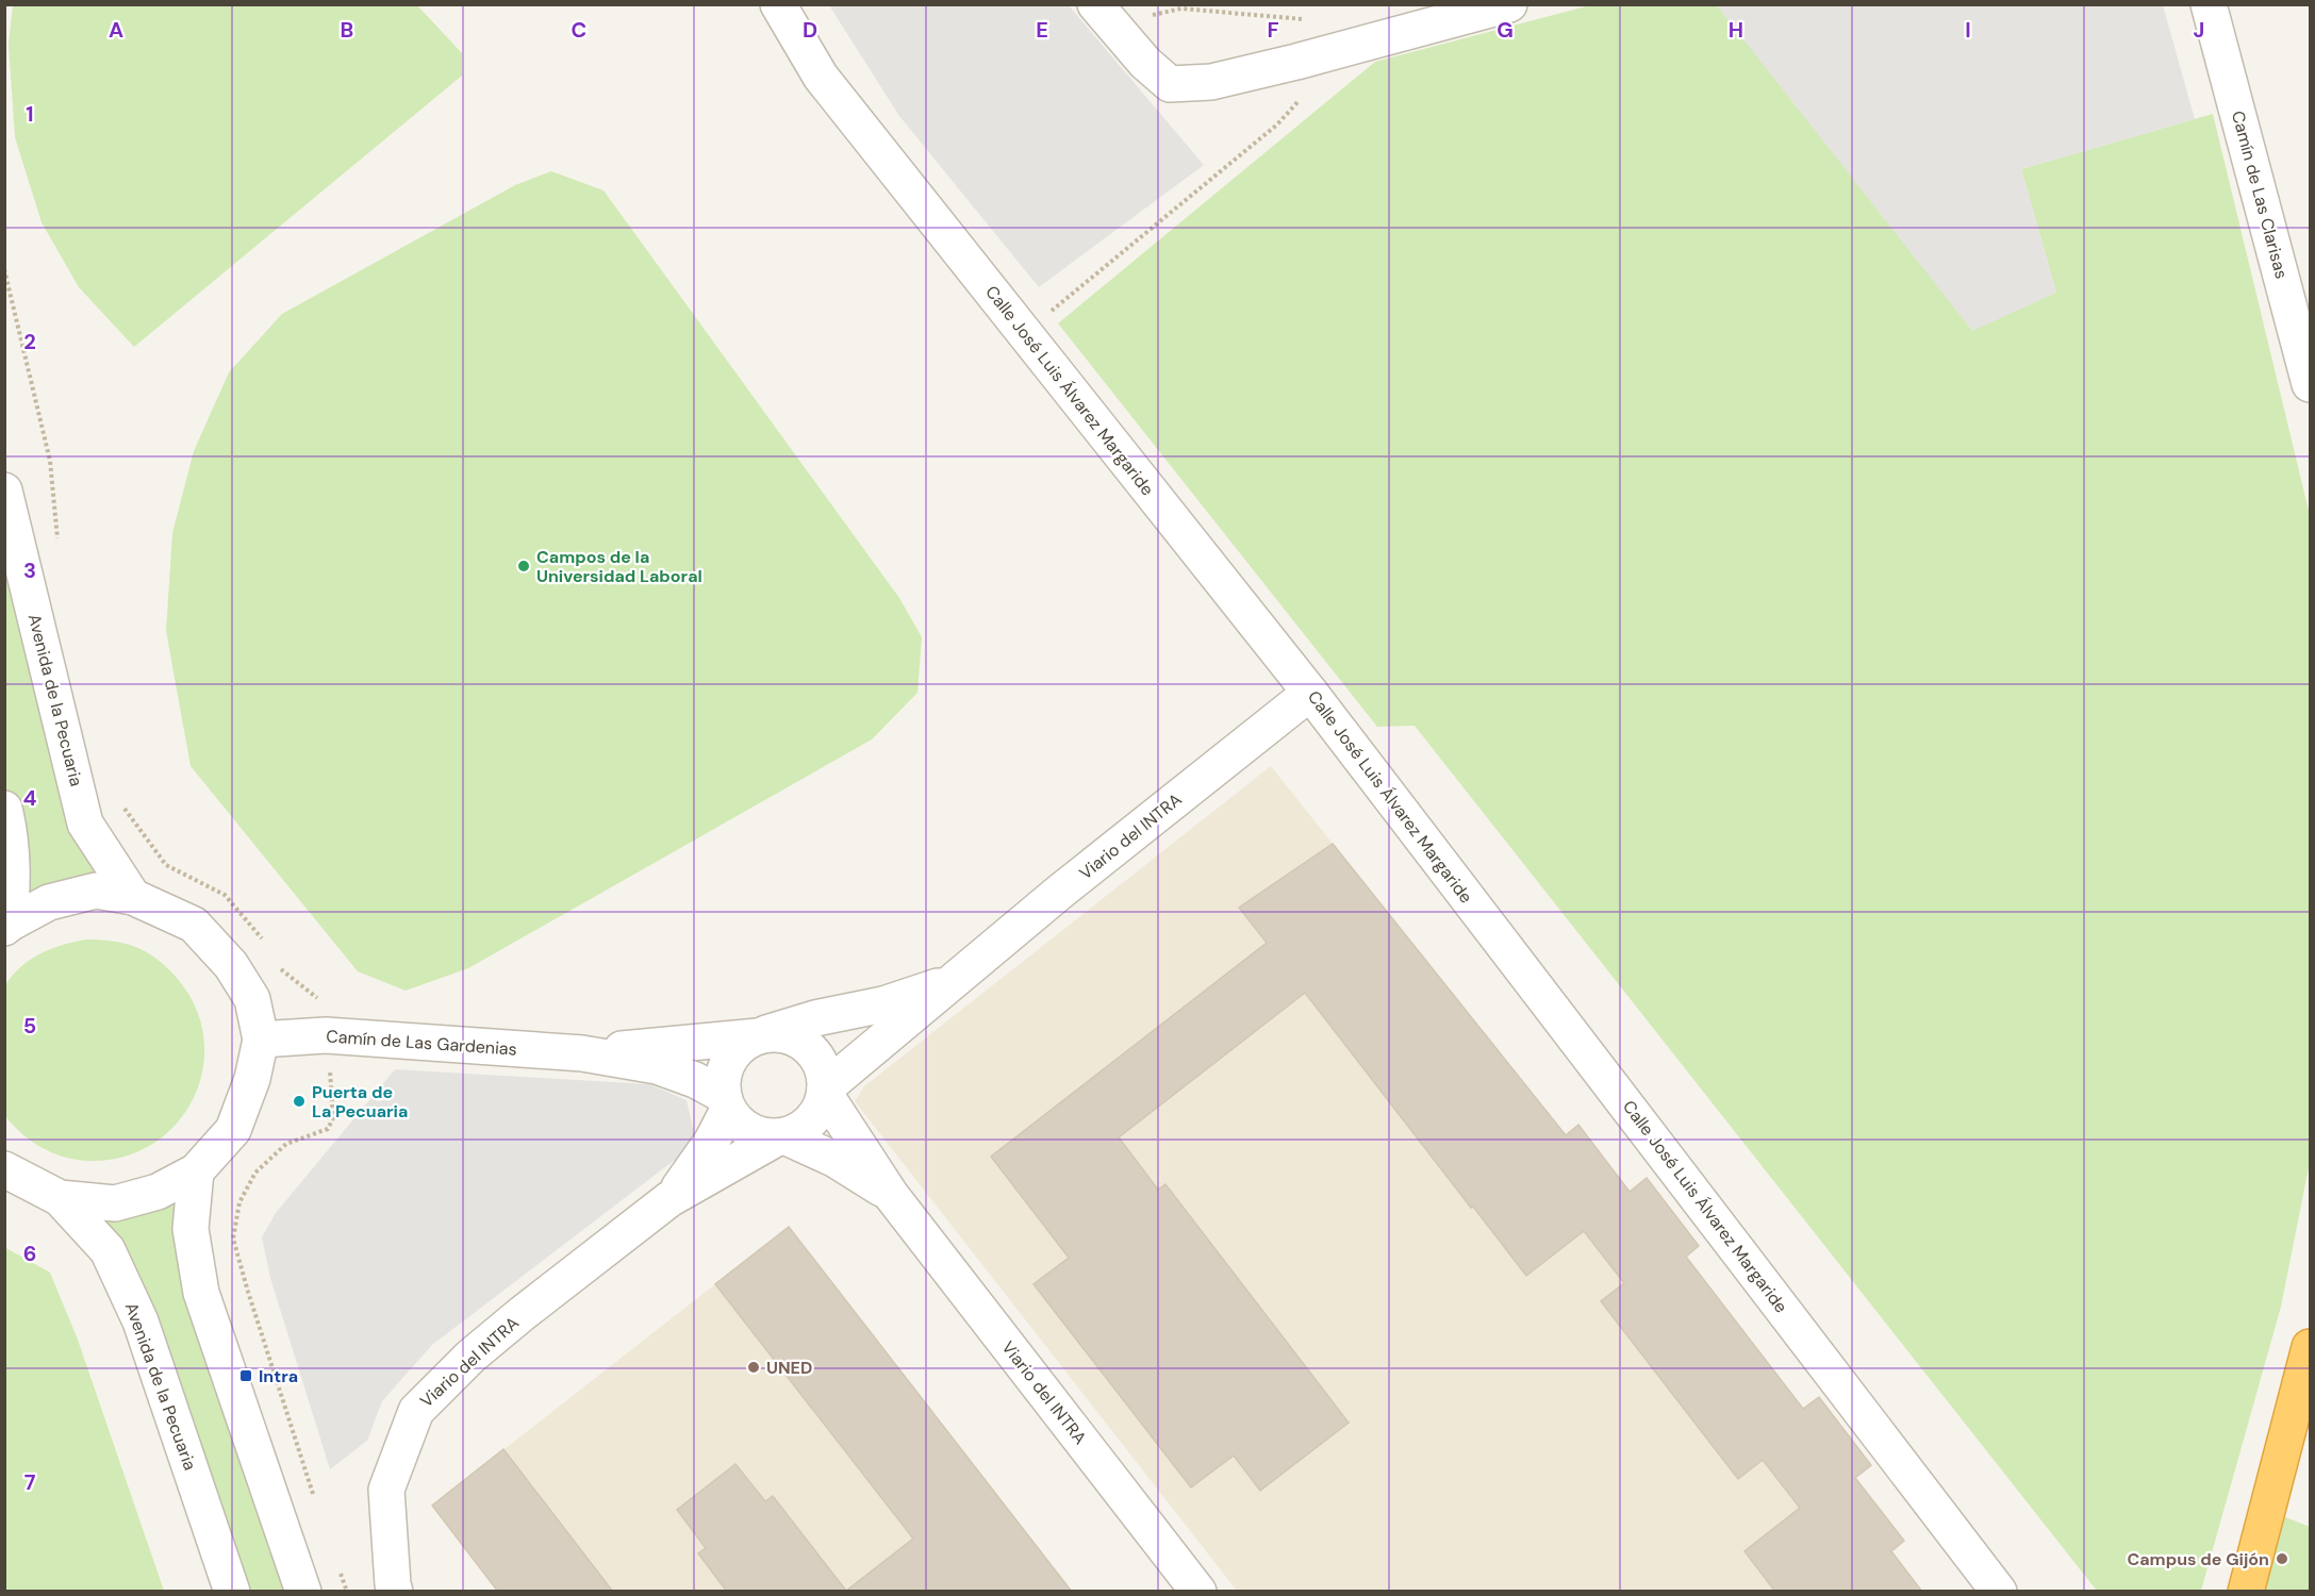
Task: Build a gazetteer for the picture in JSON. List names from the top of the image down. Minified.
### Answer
{"streets":{"street":["Camín de Las Clarisas","Calle José Luis Álvarez Margaride","Avenida de la Pecuaria","Viario del INTRA","Camín de Las Gardenias"]},"crossings":[["Calle José Luis Álvarez Margaride","Viario del INTRA"],["Viario del INTRA","Camín de Las Gardenias"]],"places":{"other":["Campos de la Universidad Laboral","Puerta de La Pecuaria","UNED","Campus de Gijón"],"transit":["Intra"]},"grid":{"columns":["A","B","C","D","E","F","G","H","I","J"],"rows":["1","2","3","4","5","6","7"]}}
